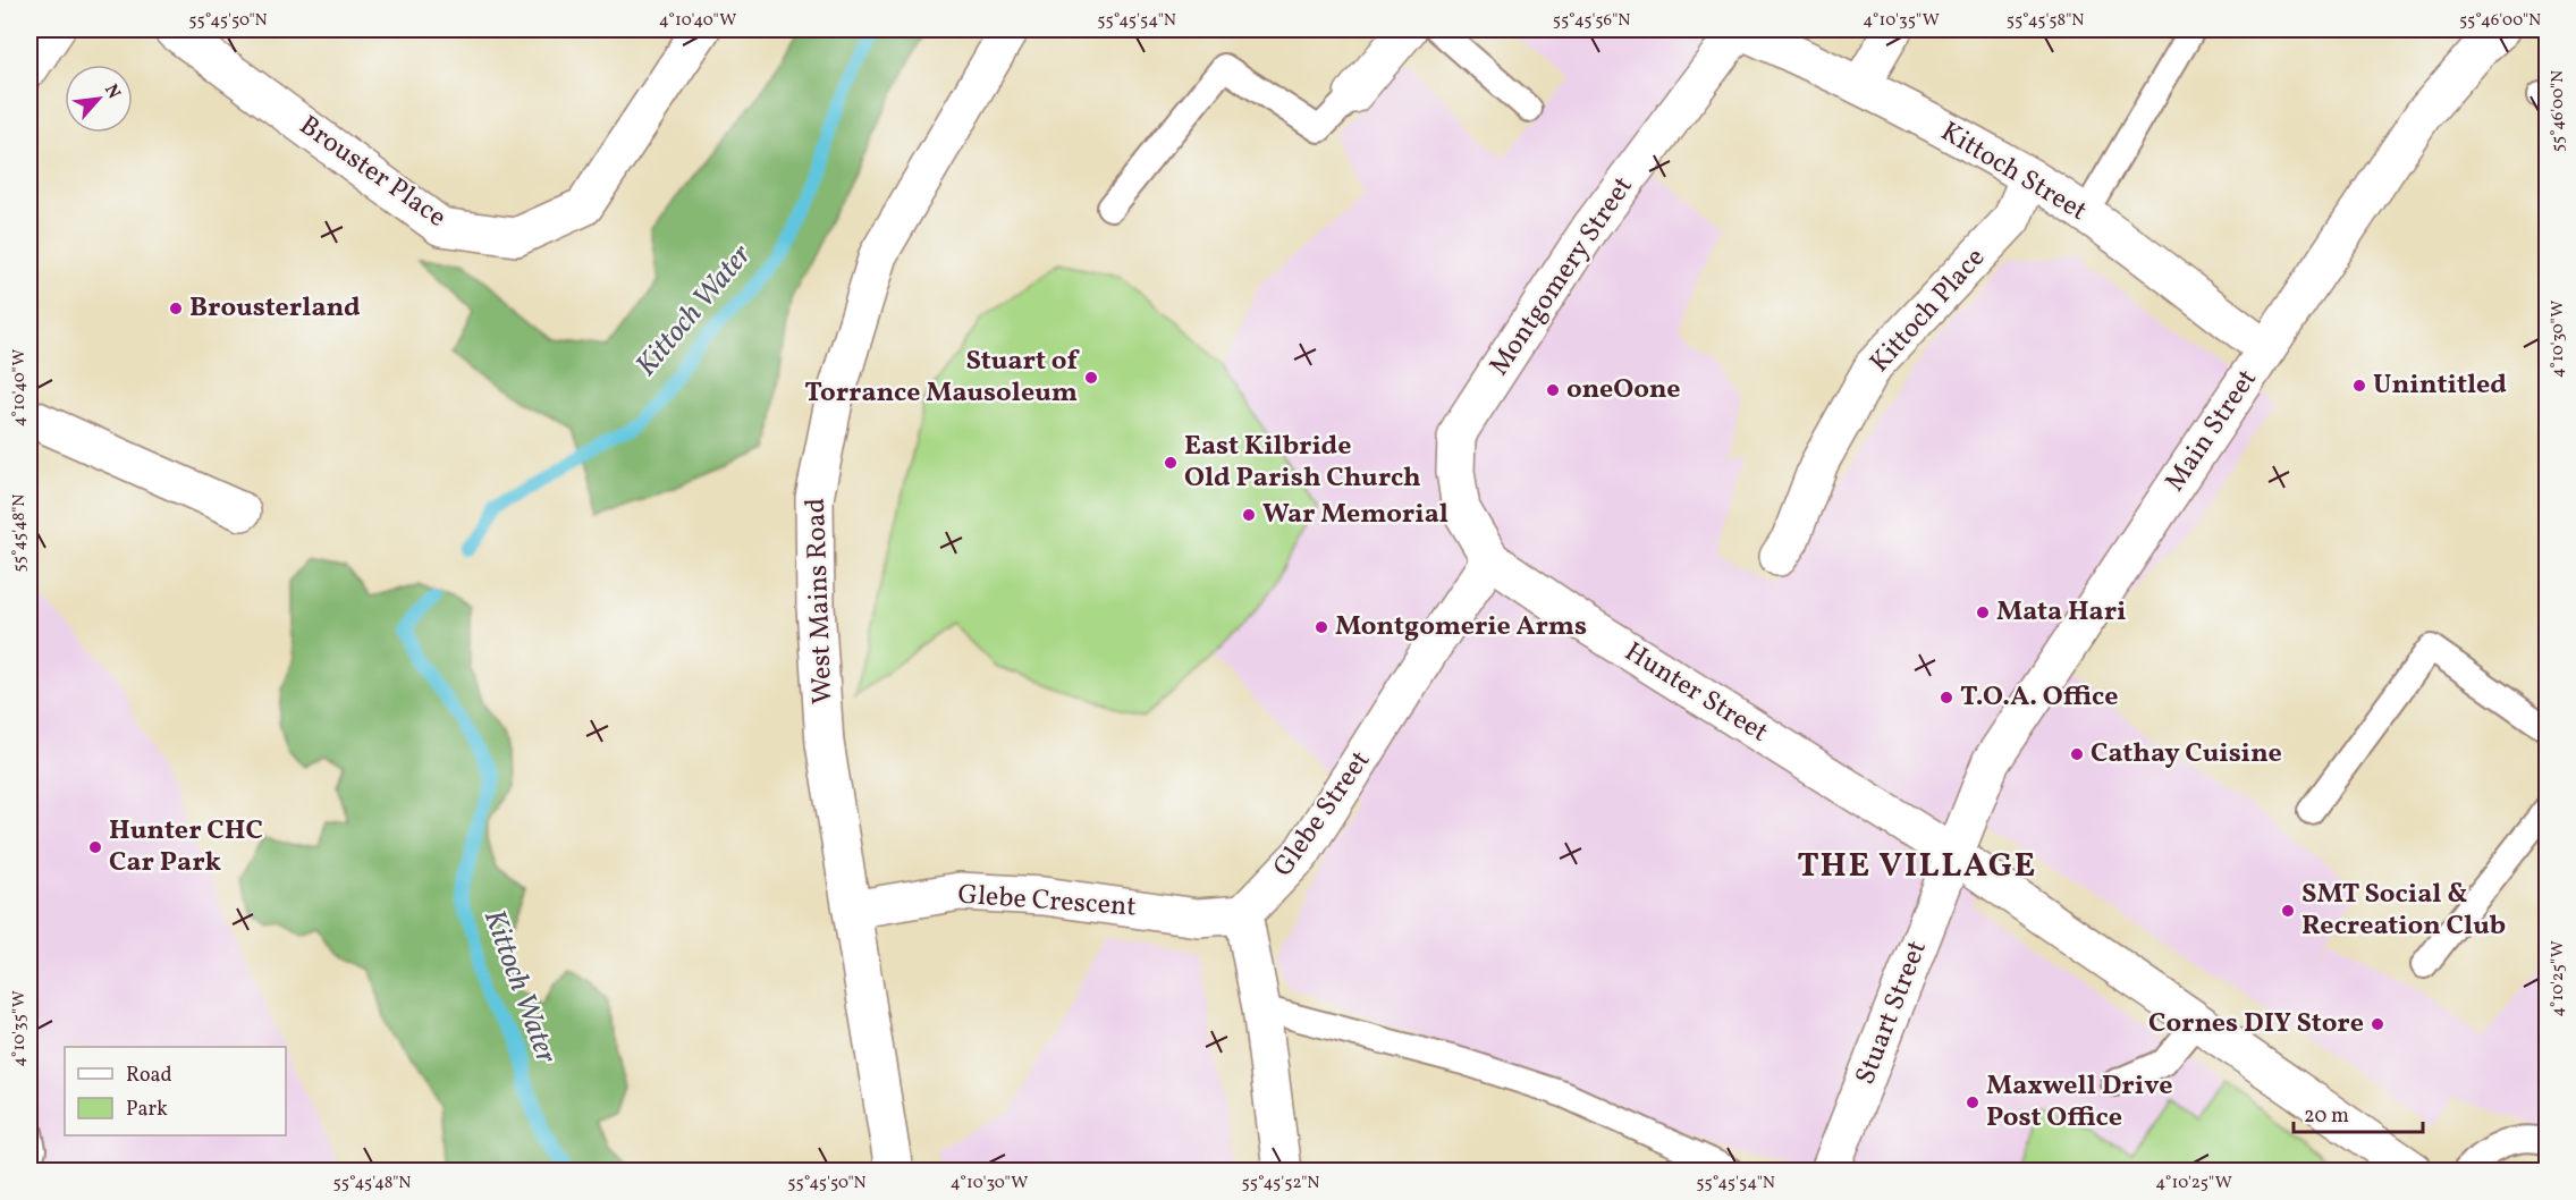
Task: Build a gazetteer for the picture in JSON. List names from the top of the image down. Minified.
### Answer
{"streets":{"street":["Brouster Place","Kittoch Street","Montgomery Street","Kittoch Place","Main Street","West Mains Road","Hunter Street","Glebe Street","Glebe Crescent","Stuart Street"]},"crossings":[["Kittoch Street","Montgomery Street"],["Kittoch Street","Kittoch Place"],["Kittoch Street","Main Street"],["Montgomery Street","Hunter Street"],["Main Street","Hunter Street"],["Main Street","Stuart Street"],["West Mains Road","Glebe Crescent"],["Hunter Street","Glebe Street"],["Hunter Street","Stuart Street"],["Glebe Street","Glebe Crescent"]],"districts":["THE VILLAGE"],"water":["Kittoch Water"],"places":["Brousterland","Stuart of Torrance Mausoleum","Unintitled","oneOone","East Kilbride Old Parish Church","War Memorial","Mata Hari","Montgomerie Arms","T.O.A. Office","Cathay Cuisine","Hunter CHC Car Park","SMT Social & Recreation Club","Cornes DIY Store","Maxwell Drive Post Office"],"legend":["Road","Park"],"scale_bar":"20 m","north":"top right","coordinates":["55°45'50\"N","4°10'40\"W","55°45'54\"N","55°45'56\"N","4°10'35\"W","55°45'58\"N","55°46'00\"N","4°10'30\"W","55°45'48\"N","4°10'25\"W","55°45'52\"N"]}
